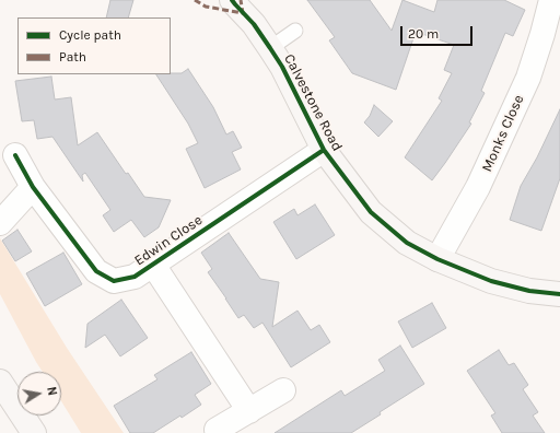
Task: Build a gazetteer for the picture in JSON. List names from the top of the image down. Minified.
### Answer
{"streets":{"street":["Calvestone Road","Monks Close","Edwin Close"]},"crossings":[["Calvestone Road","Monks Close"],["Calvestone Road","Edwin Close"]],"legend":["Cycle path","Path"],"scale_bar":"20 m","north":"right"}
